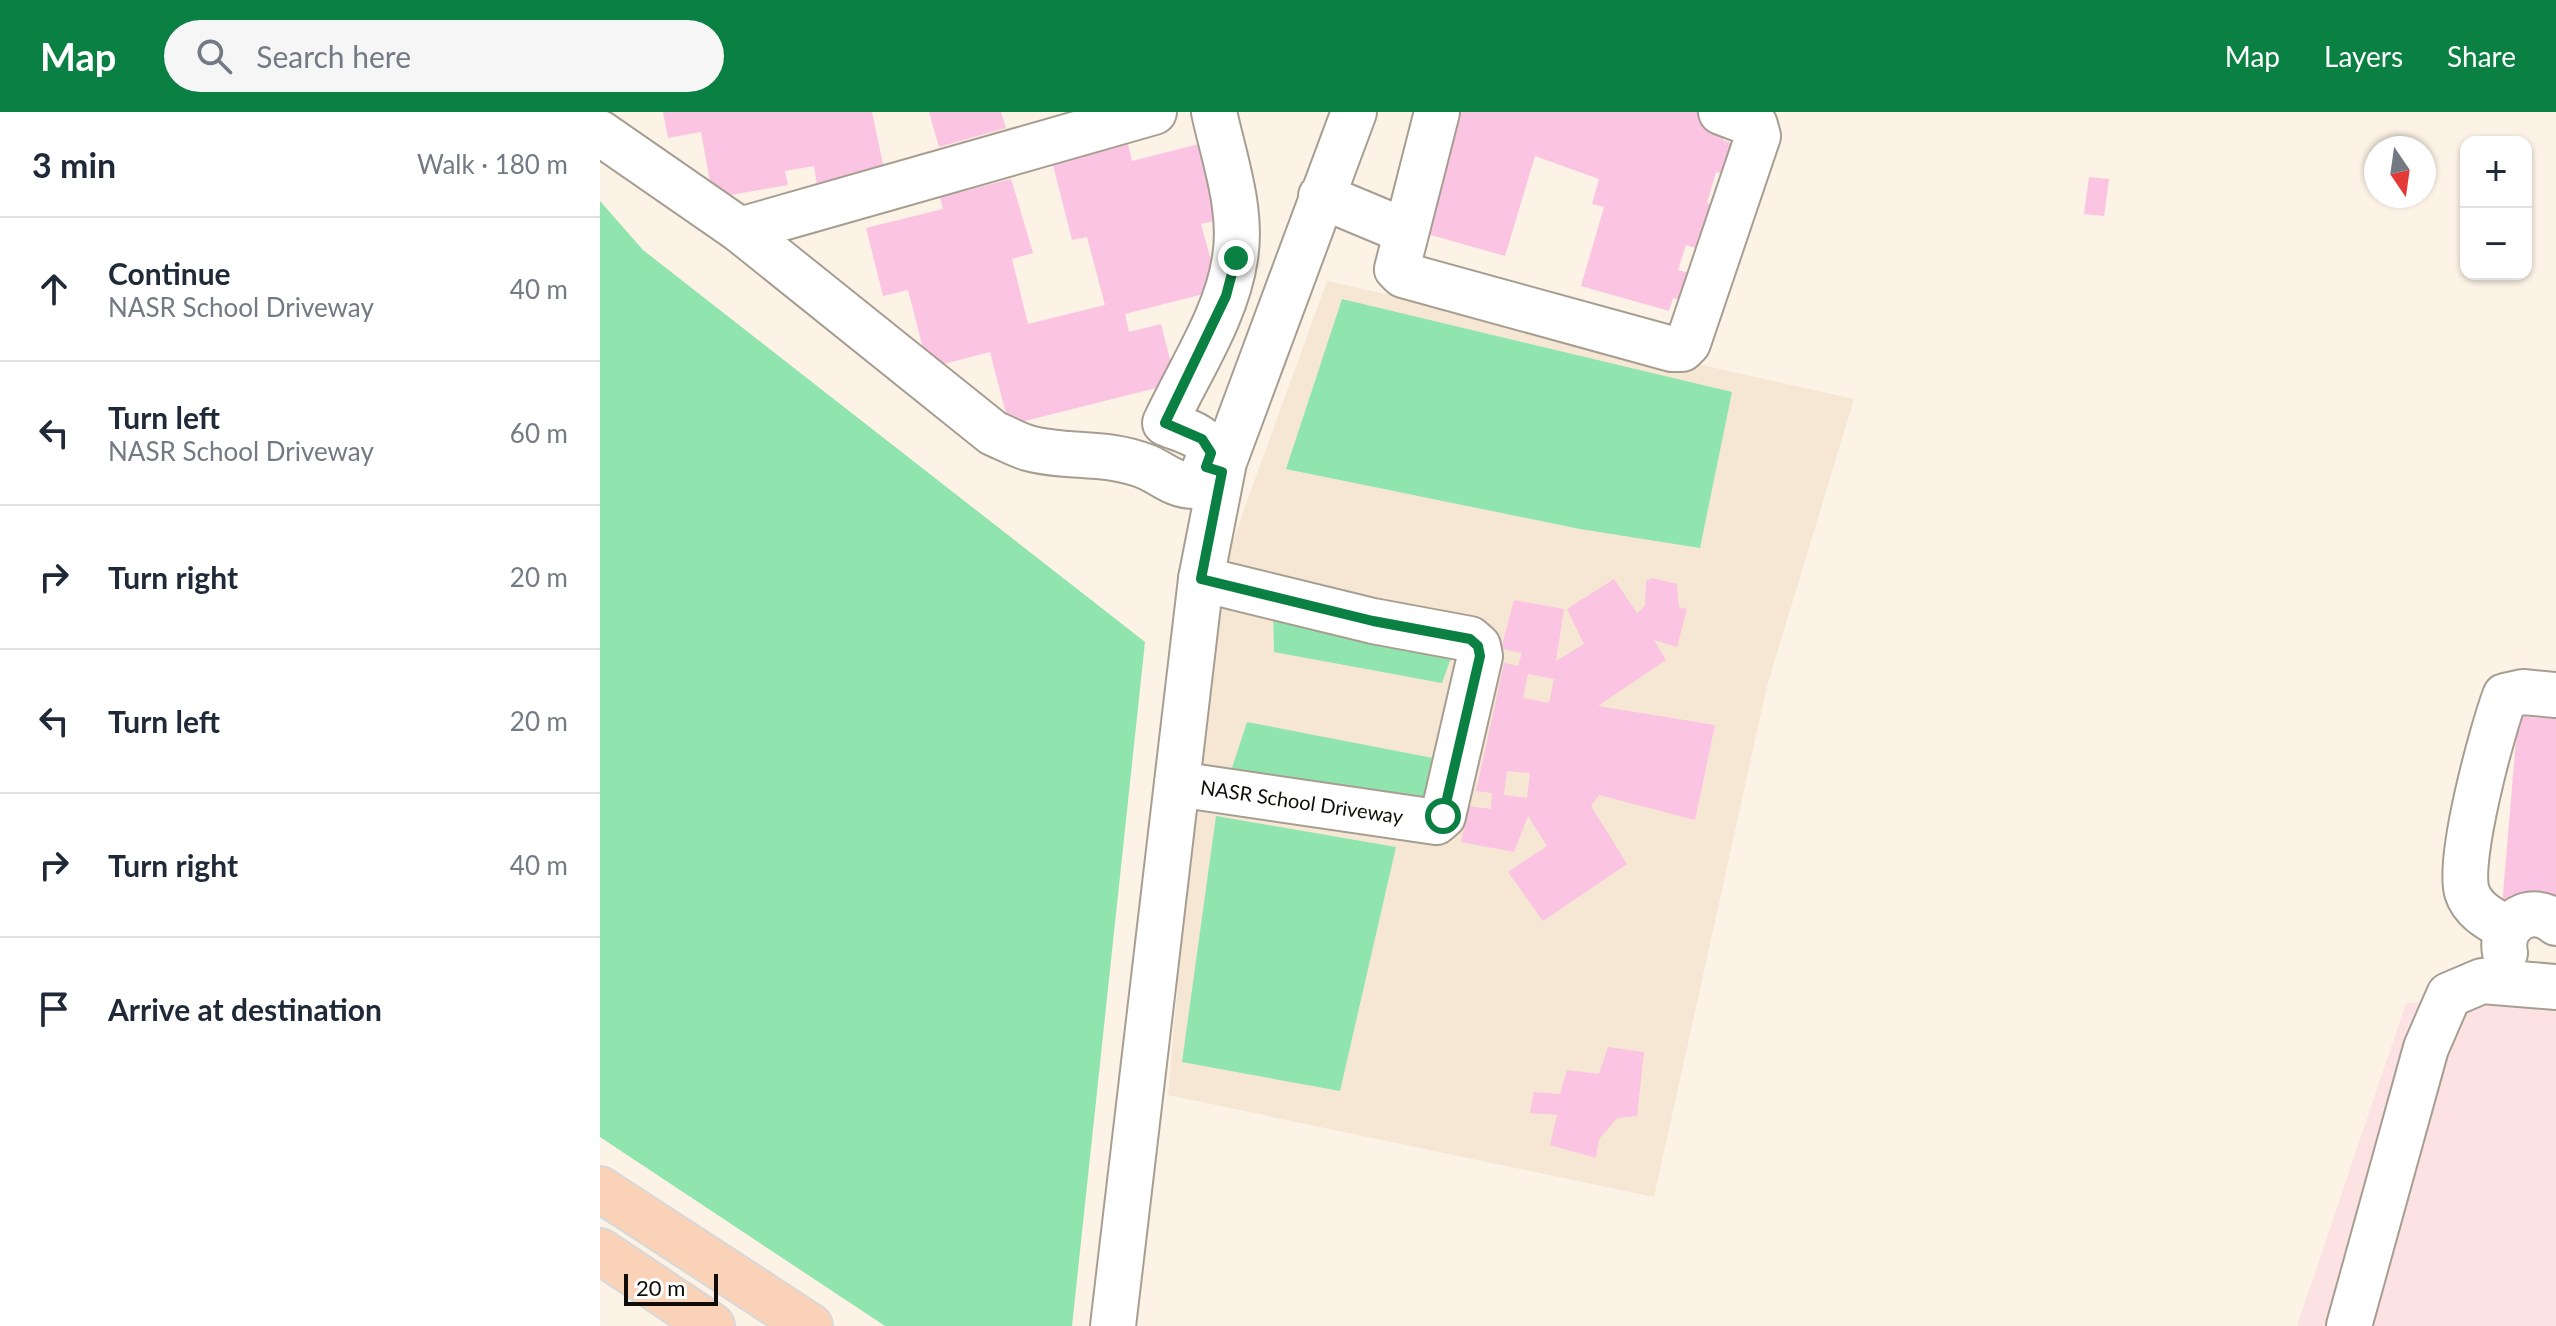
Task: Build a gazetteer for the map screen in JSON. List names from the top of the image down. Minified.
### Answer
{"streets":{"street":["NASR School Driveway"]},"scale_bar":"20 m","north":"bottom","page":{"header":"Map","search":"Search here","nav":["Map","Layers","Share"],"heading":["3 min","Walk · 180 m"],"map_buttons":["+","−"],"list":[["Continue","NASR School Driveway","40 m"],["Turn left","NASR School Driveway","60 m"],["Turn right","20 m"],["Turn left","20 m"],["Turn right","40 m"],"Arrive at destination"],"scale":"20 m"}}
